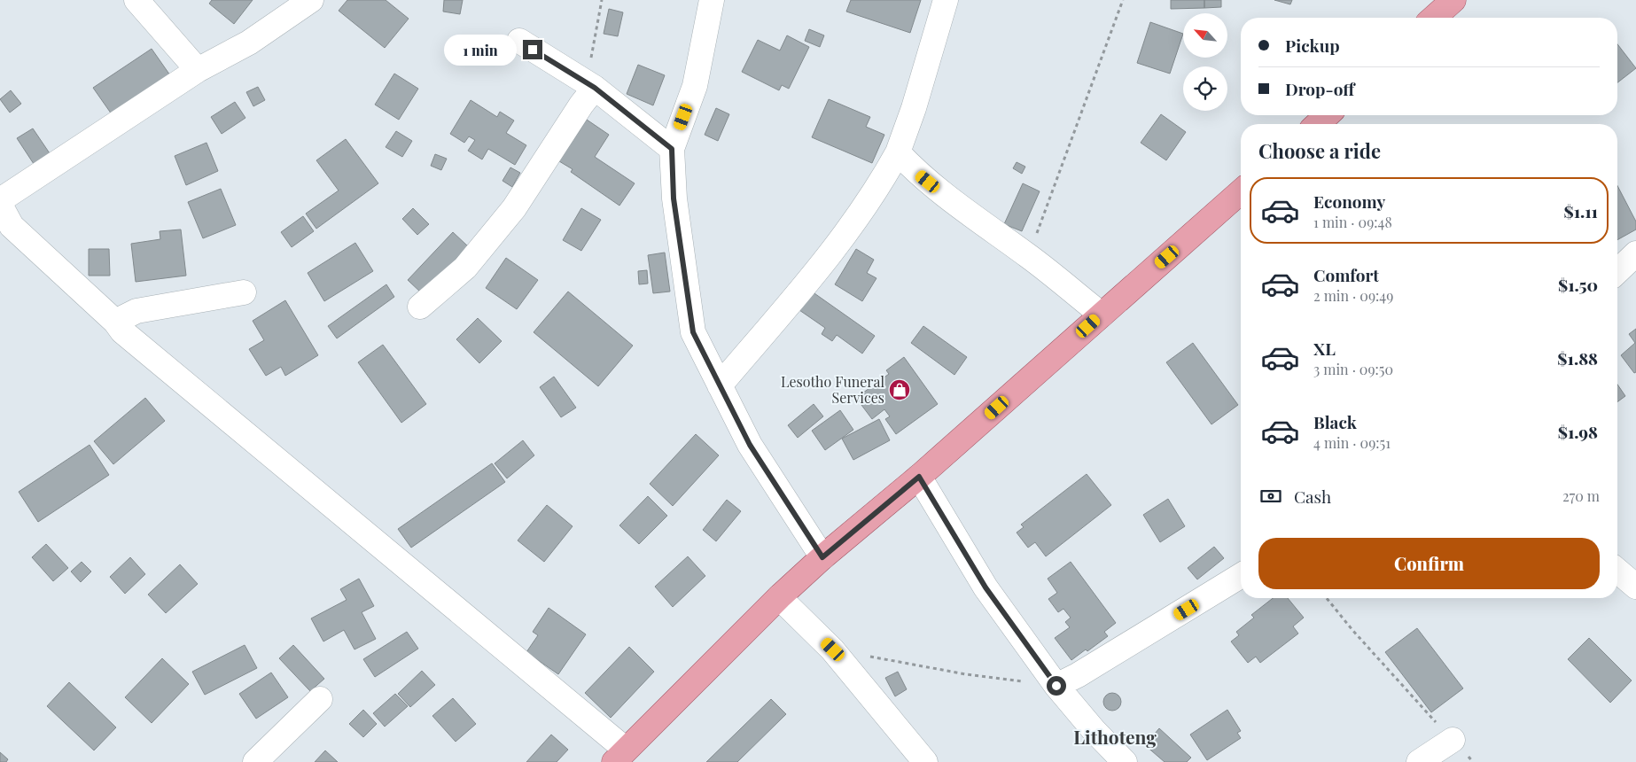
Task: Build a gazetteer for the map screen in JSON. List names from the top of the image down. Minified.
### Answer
{"districts":["Lithoteng"],"places":{"shop":["Lesotho Funeral Services"]},"north":"top left","page":{"banner":["Pickup","Drop-off"],"bubble":"1 min","heading":"Choose a ride","list":[{"name":"Economy","note":"1 min · 09:48","value":"$1.11"},{"name":"Comfort","note":"2 min · 09:49","value":"$1.50"},{"name":"XL","note":"3 min · 09:50","value":"$1.88"},{"name":"Black","note":"4 min · 09:51","value":"$1.98"}],"pay":["Cash","270 m"],"buttons":"Confirm"}}
